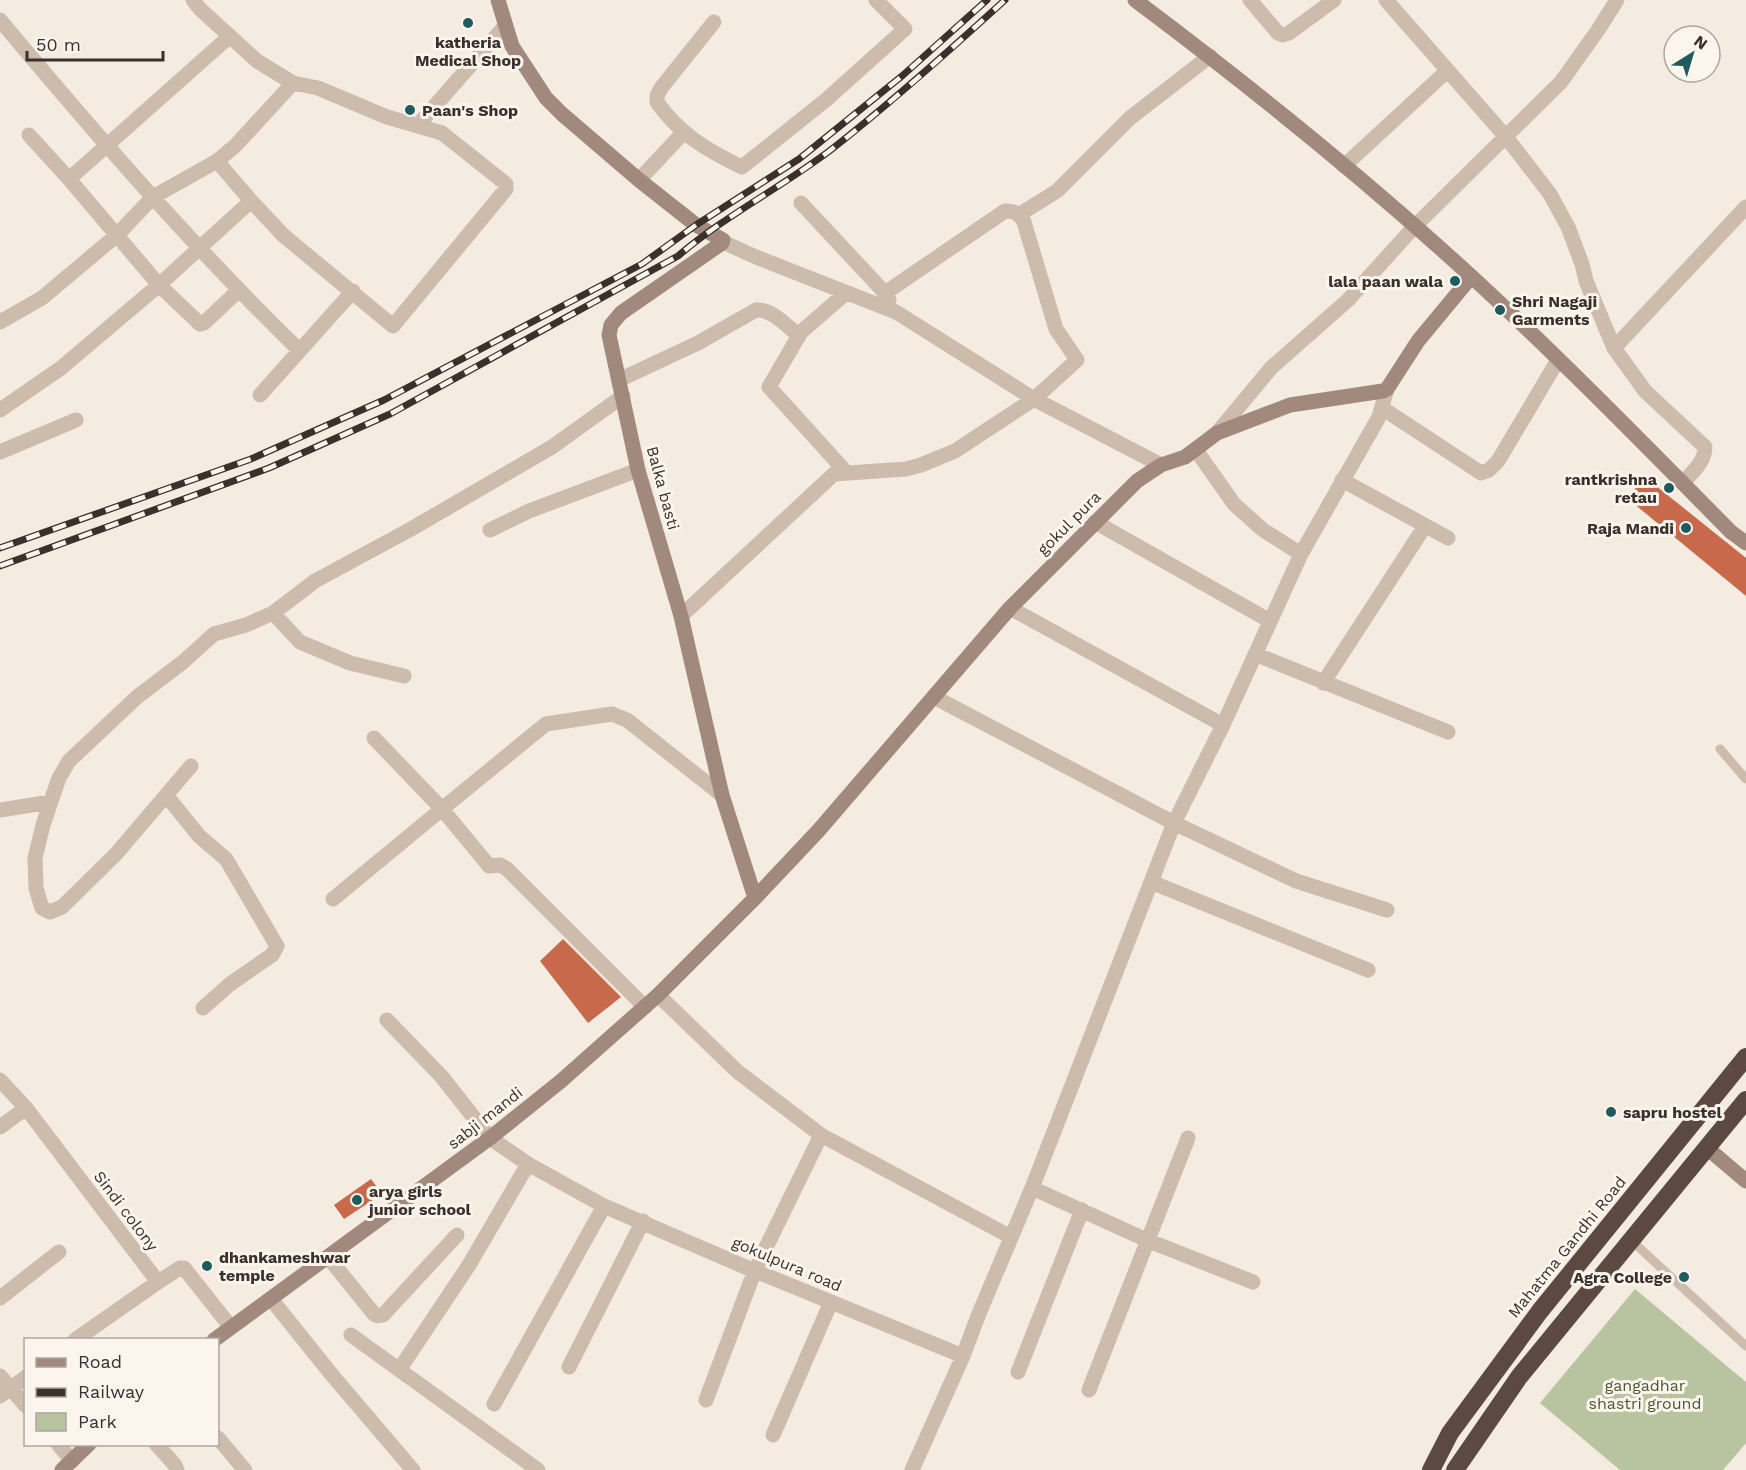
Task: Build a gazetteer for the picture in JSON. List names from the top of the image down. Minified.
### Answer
{"streets":{"highway":["Mahatma Gandhi Road"],"street":["Balka basti","gokul pura","sabji mandi","Sindi colony","gokulpura road"]},"crossings":[["Balka basti","gokul pura"],["Balka basti","sabji mandi"],["gokul pura","sabji mandi"],["sabji mandi","gokulpura road"]],"parks":["gangadhar shastri ground"],"places":["katheria Medical Shop","Paan's Shop","lala paan wala","Shri Nagaji Garments","rantkrishna retau","Raja Mandi","sapru hostel","arya girls junior school","dhankameshwar temple","Agra College"],"legend":["Road","Railway","Park"],"scale_bar":"50 m","north":"top right"}
